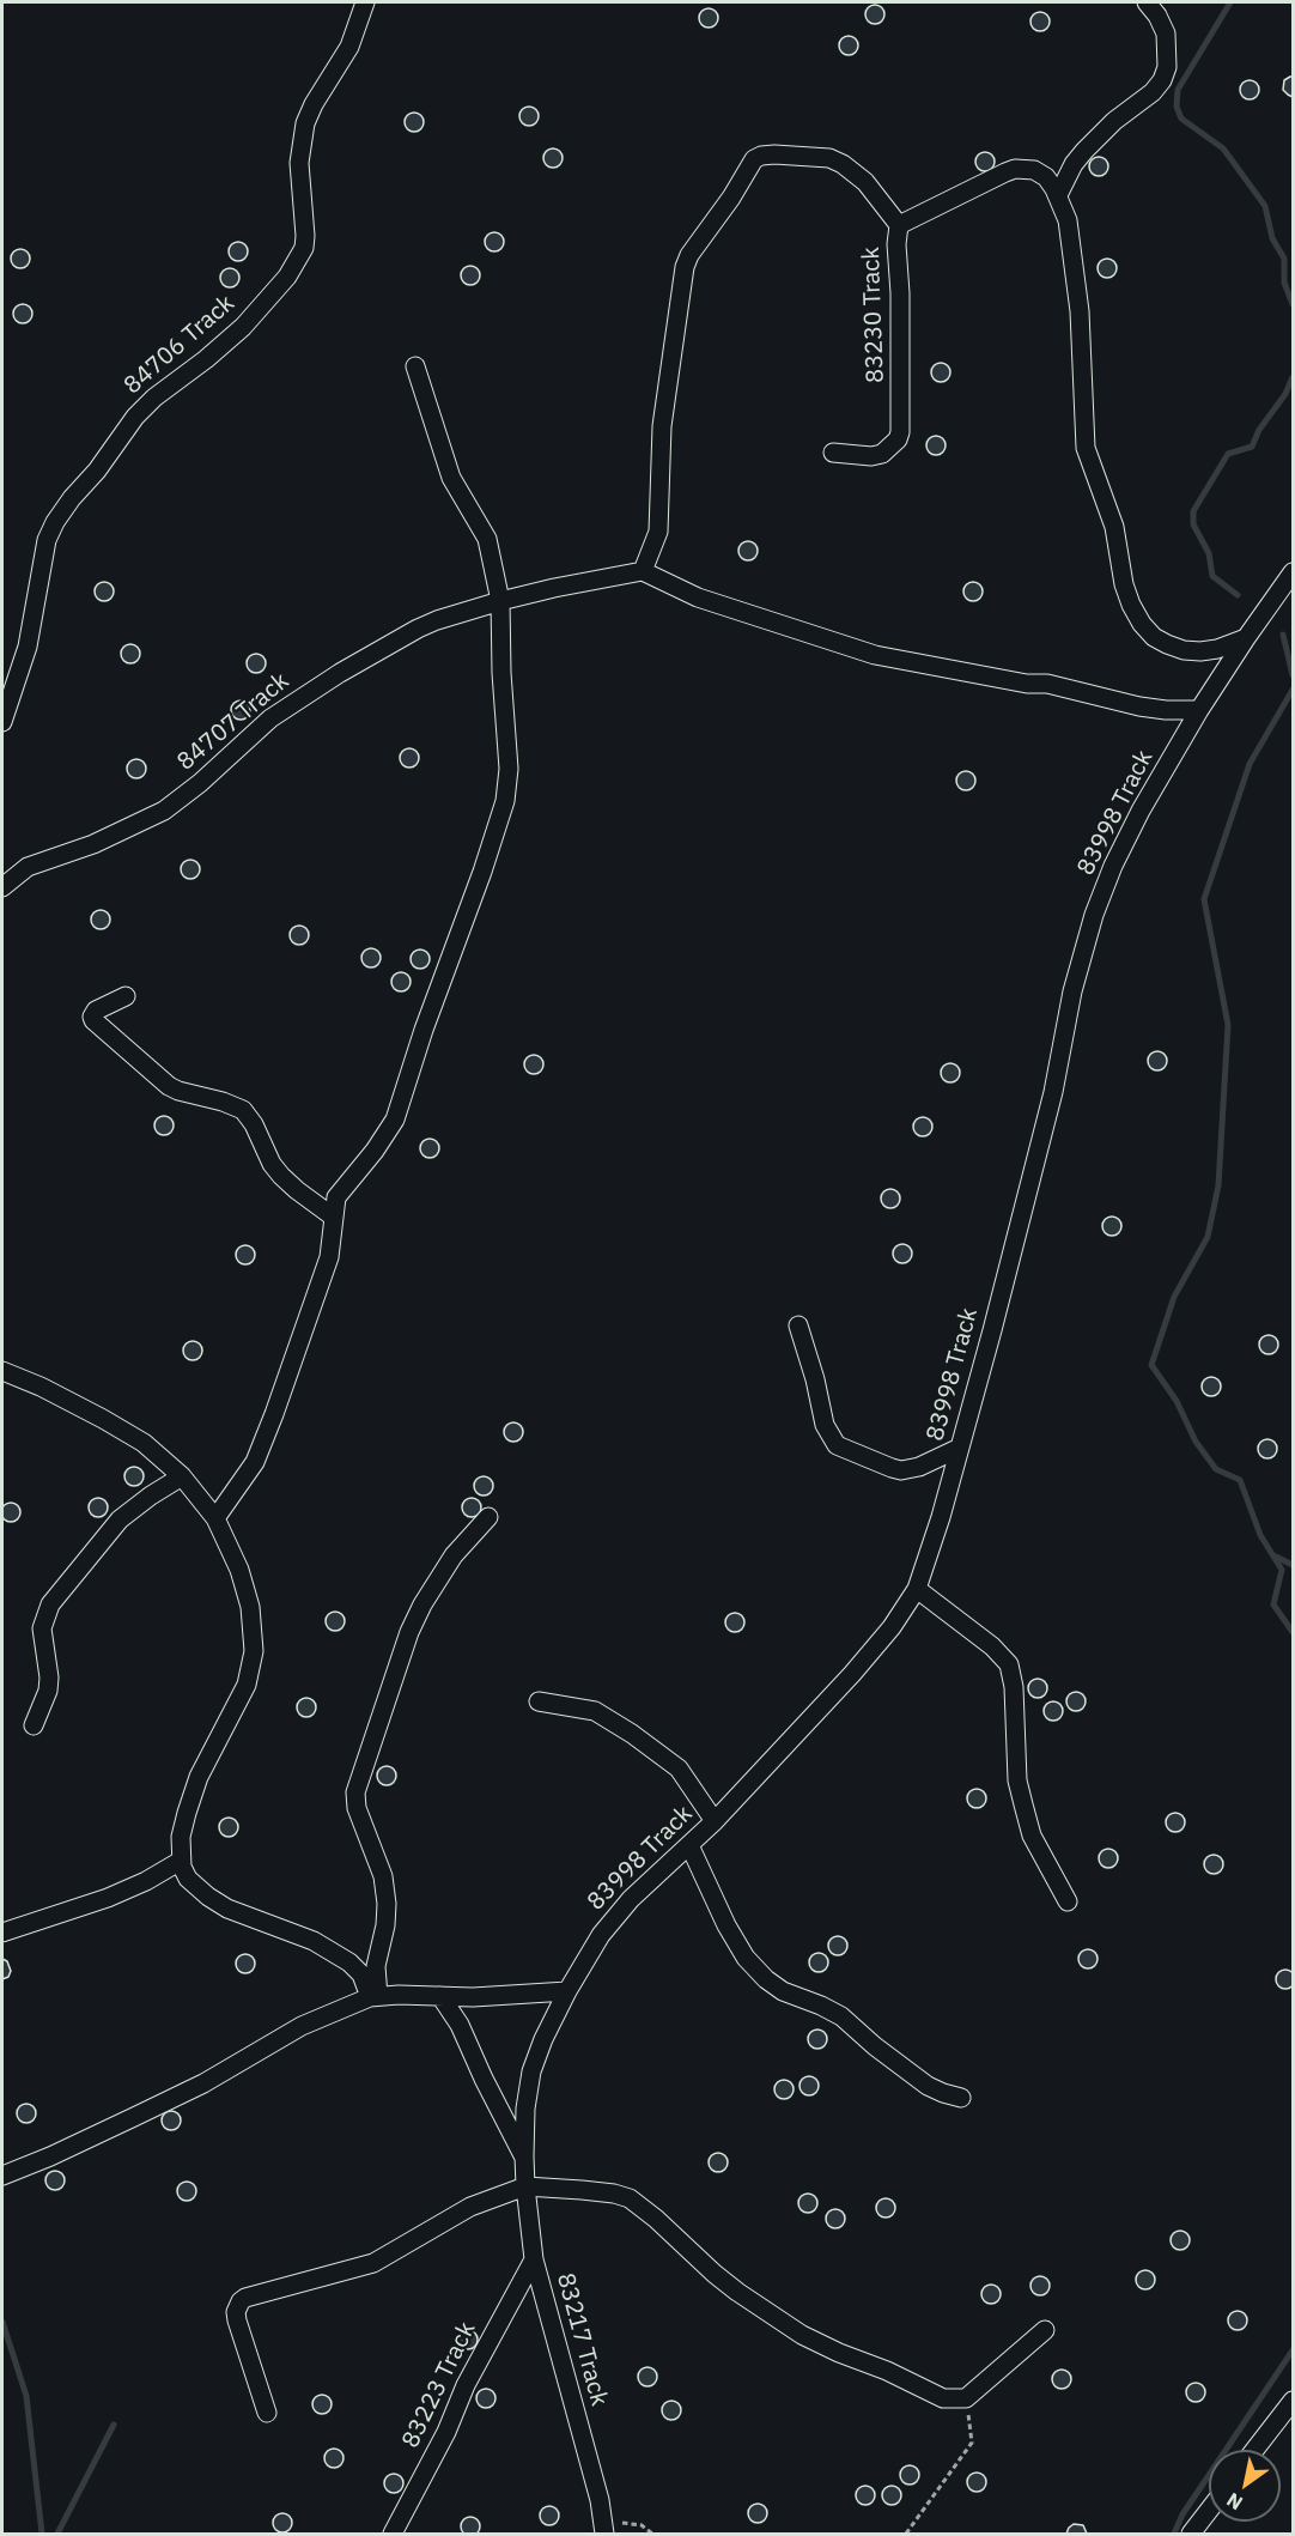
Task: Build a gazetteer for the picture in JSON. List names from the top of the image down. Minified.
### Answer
{"streets":{"street":["83230 Track","84706 Track","84707 Track","83998 Track","83217 Track","83223 Track"]},"crossings":[["83230 Track","83998 Track"],["83998 Track","83217 Track"],["83217 Track","83223 Track"]],"north":"bottom left"}
